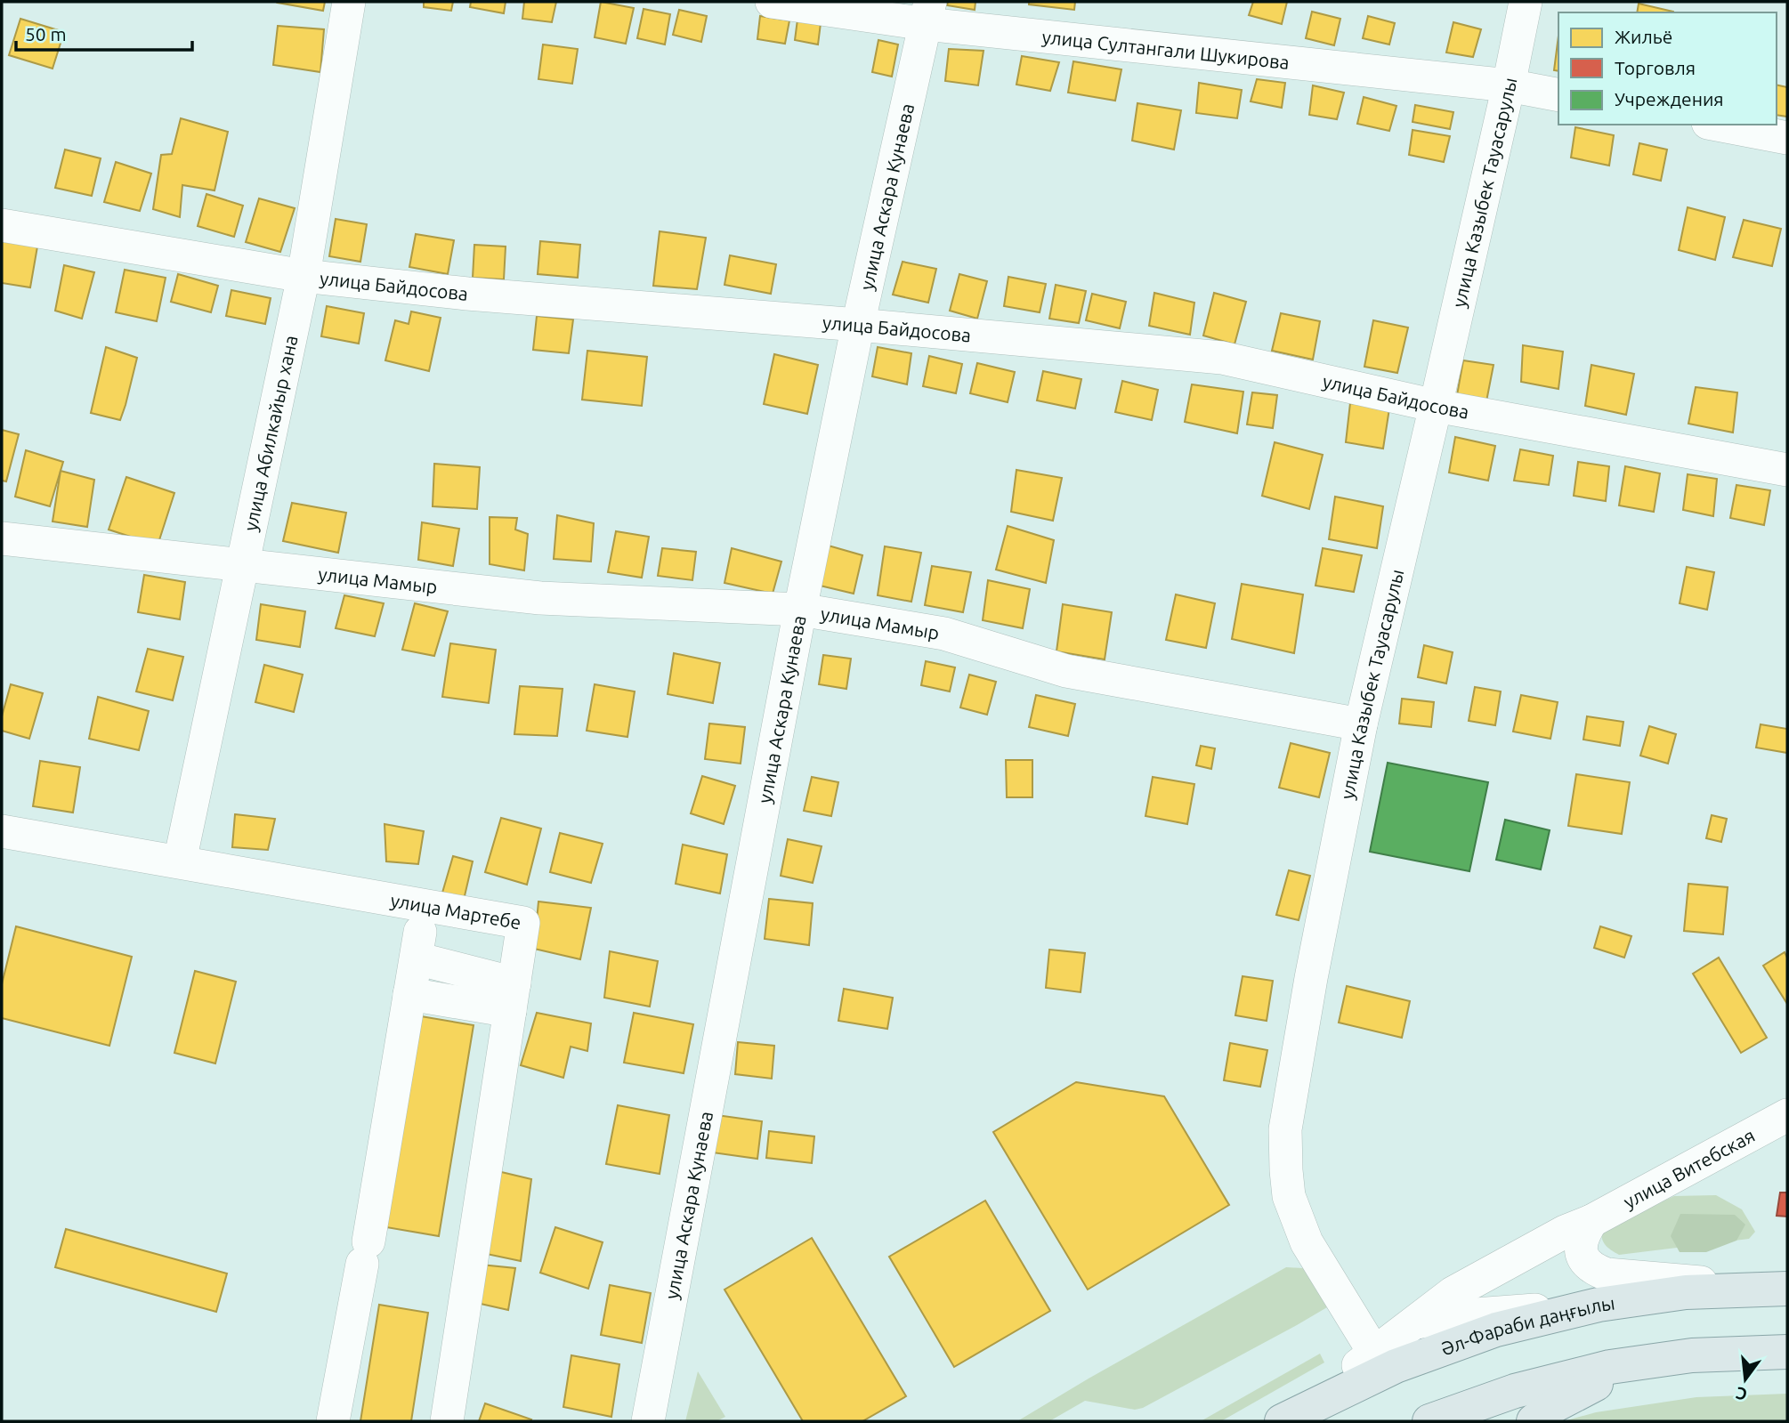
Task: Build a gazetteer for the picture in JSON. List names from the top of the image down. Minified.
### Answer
{"streets":{"main road":["Әл-Фараби даңғылы"],"street":["улица Султангали Шукирова","улица Казыбек Тауасарулы","улица Аскара Кунаева","улица Байдосова","улица Абилкайыр хана","улица Мамыр","улица Мартебе","улица Витебская"]},"crossings":[["улица Султангали Шукирова","улица Казыбек Тауасарулы"],["улица Султангали Шукирова","улица Аскара Кунаева"],["улица Казыбек Тауасарулы","улица Байдосова"],["улица Казыбек Тауасарулы","улица Мамыр"],["улица Казыбек Тауасарулы","улица Витебская"],["улица Аскара Кунаева","улица Байдосова"],["улица Аскара Кунаева","улица Мамыр"],["улица Байдосова","улица Абилкайыр хана"],["улица Абилкайыр хана","улица Мамыр"],["улица Абилкайыр хана","улица Мартебе"],["улица Витебская","Әл-Фараби даңғылы"]],"legend":["Жильё","Торговля","Учреждения"],"scale_bar":"50 m","north":"bottom"}
